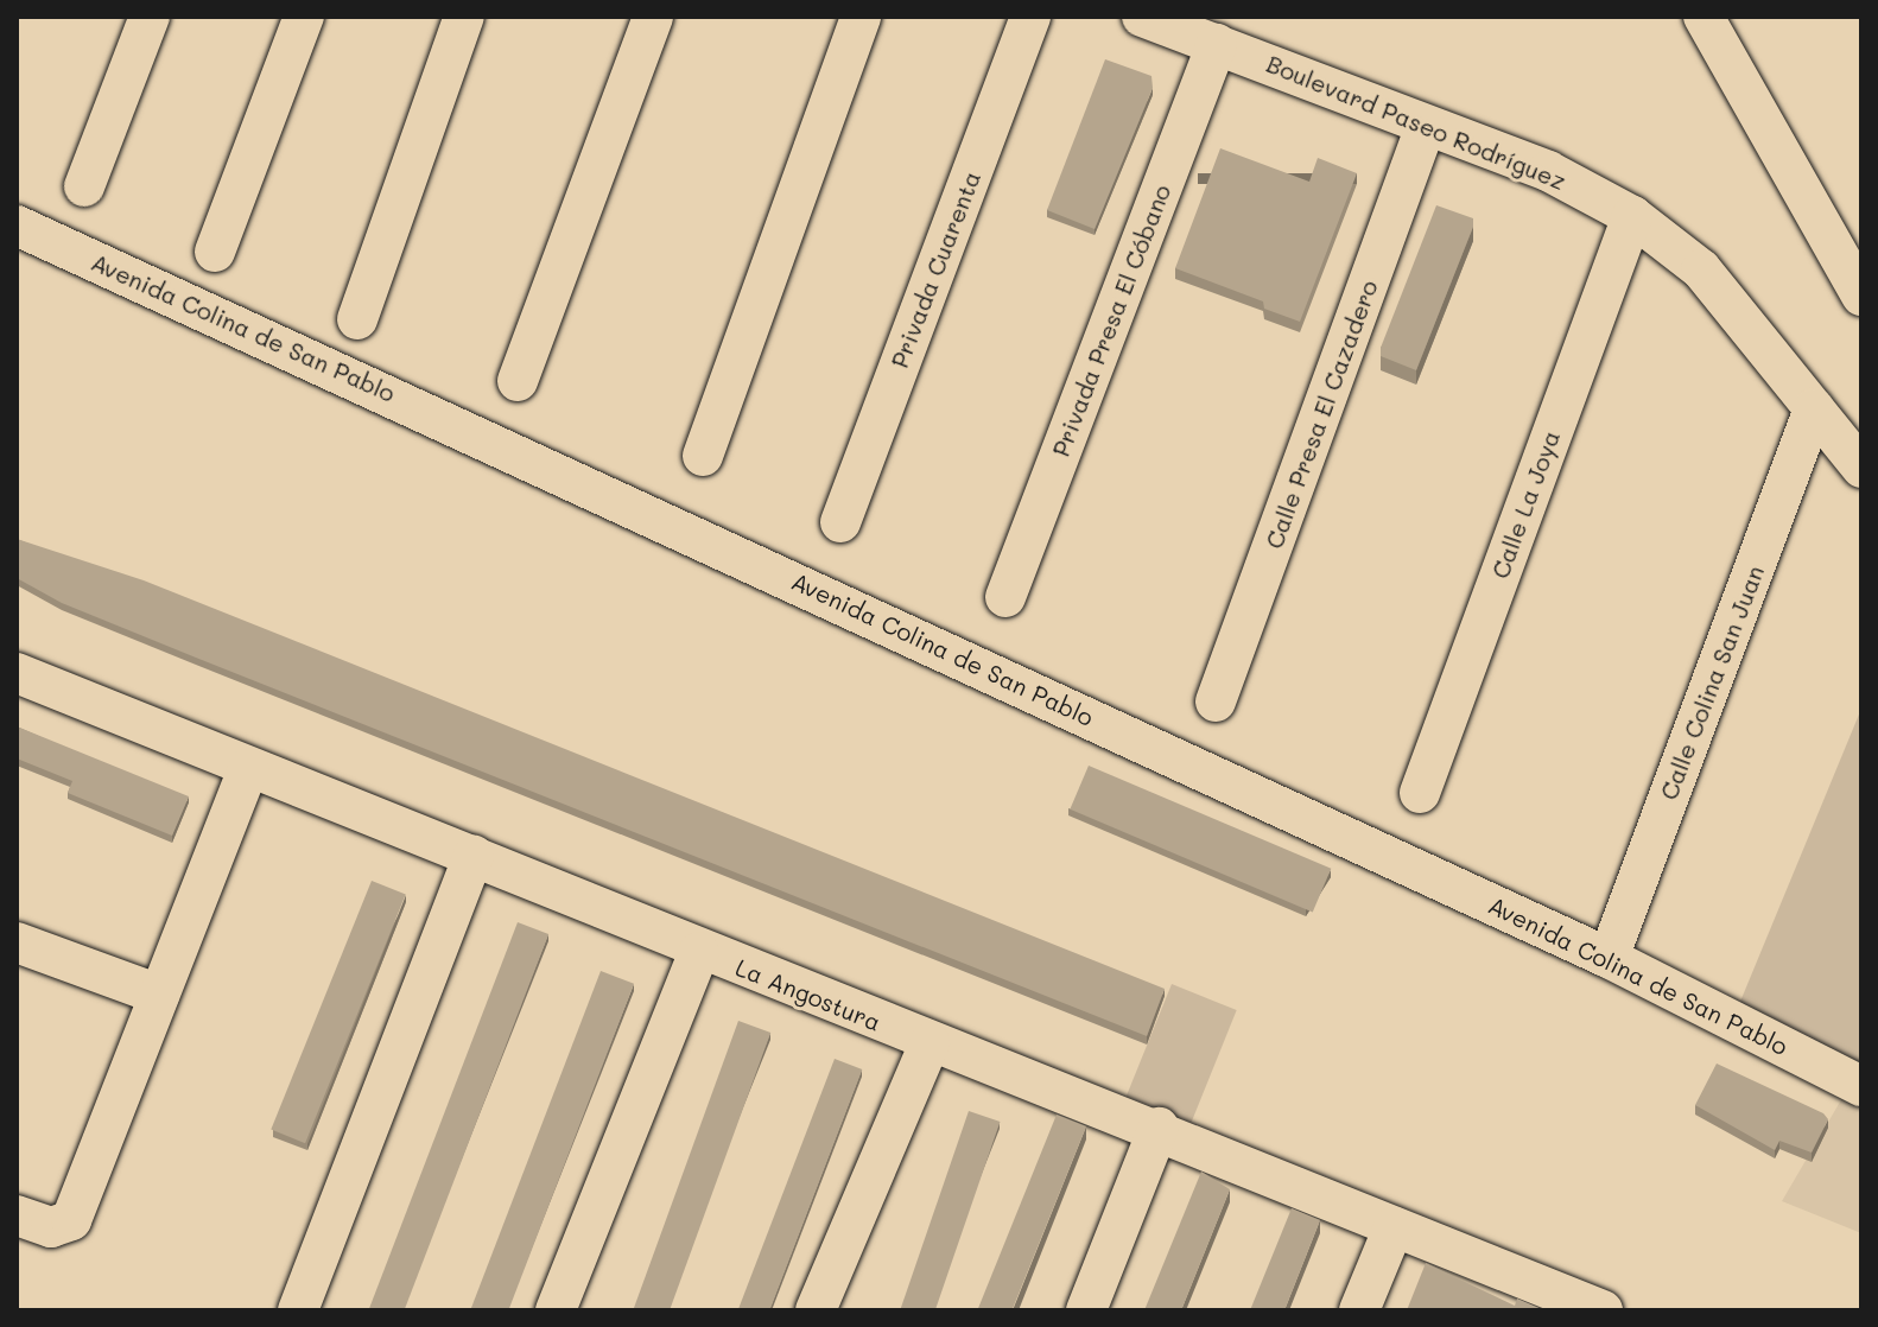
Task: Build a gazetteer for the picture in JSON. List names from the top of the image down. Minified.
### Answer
{"streets":{"street":["Boulevard Paseo Rodríguez","Privada Cuarenta","Privada Presa El Cóbano","Avenida Colina de San Pablo","Calle Presa El Cazadero","Calle La Joya","Calle Colina San Juan","La Angostura"]},"crossings":[["Boulevard Paseo Rodríguez","Privada Presa El Cóbano"],["Boulevard Paseo Rodríguez","Calle Presa El Cazadero"],["Boulevard Paseo Rodríguez","Calle La Joya"],["Boulevard Paseo Rodríguez","Calle Colina San Juan"],["Avenida Colina de San Pablo","Calle Colina San Juan"]]}
